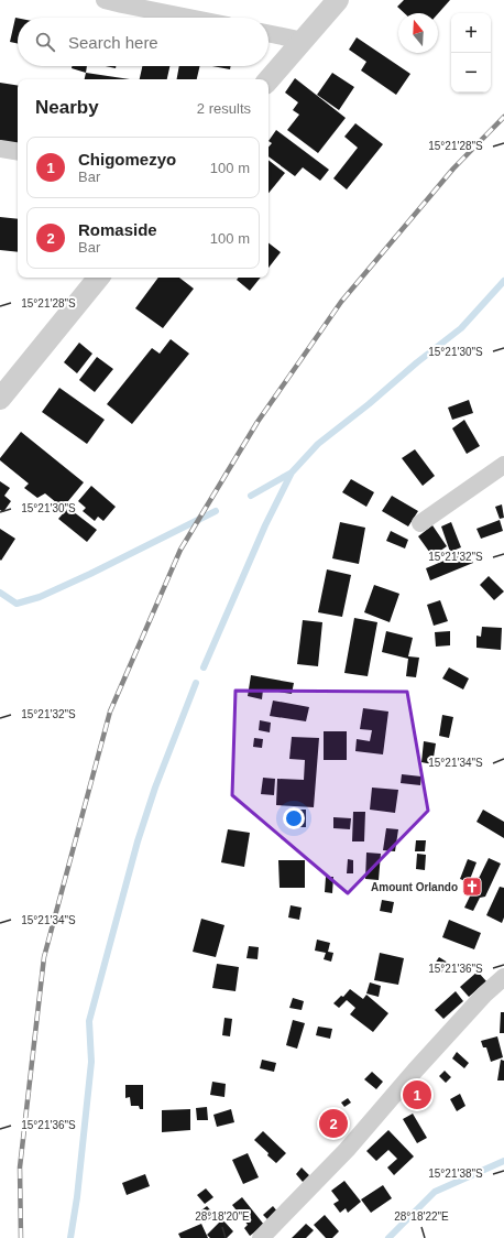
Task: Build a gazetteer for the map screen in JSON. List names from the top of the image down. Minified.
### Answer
{"places":{"church":["Amount Orlando"]},"north":"top","page":{"map_buttons":["+","−"],"search":"Search here","heading":["Nearby","2 results"],"list":[{"mark":"1","name":"Chigomezyo","note":"Bar","value":"100 m"},{"mark":"2","name":"Romaside","note":"Bar","value":"100 m"}],"pins":["1","2"]},"coordinates":["15°21'28\"S","15°21'30\"S","15°21'32\"S","15°21'34\"S","15°21'36\"S","15°21'38\"S","28°18'20\"E","28°18'22\"E"]}
